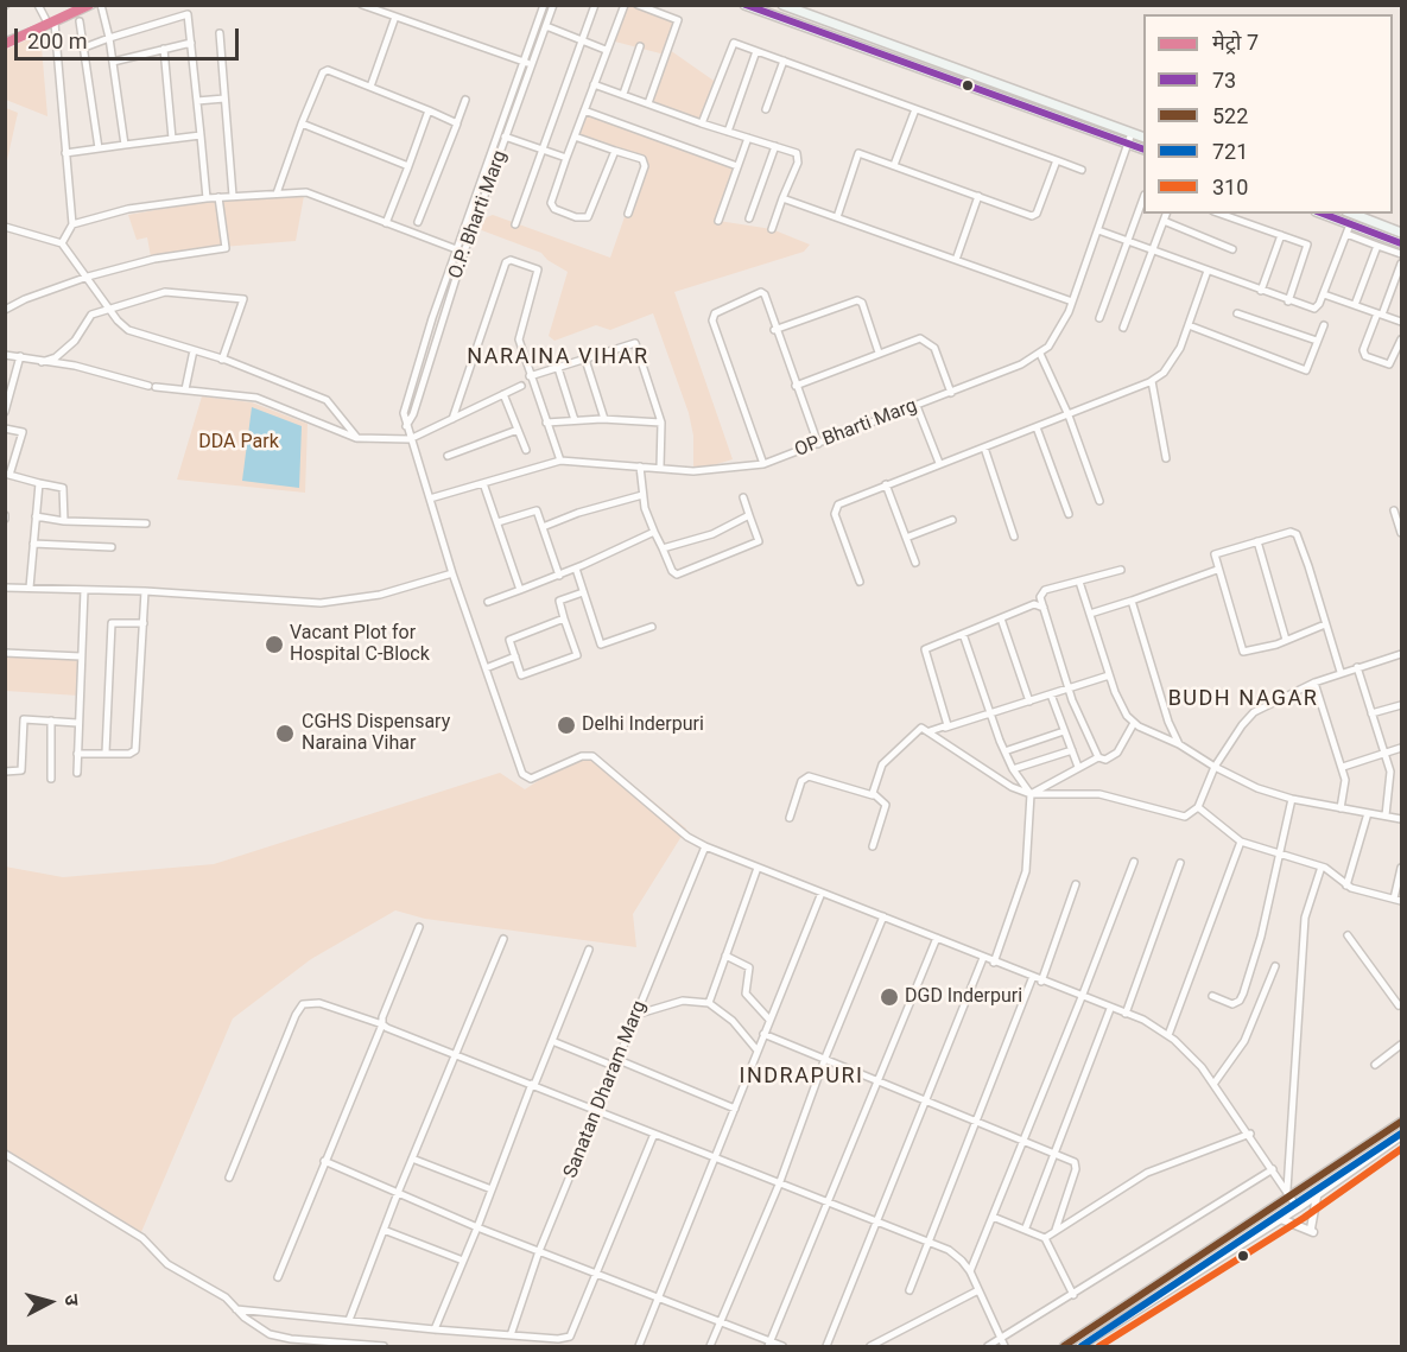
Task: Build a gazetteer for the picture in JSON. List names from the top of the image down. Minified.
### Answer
{"streets":{"street":["O.P. Bharti Marg","OP Bharti Marg","Sanatan Dharam Marg"]},"crossings":[["O.P. Bharti Marg","OP Bharti Marg"],["O.P. Bharti Marg","Sanatan Dharam Marg"]],"districts":["NARAINA VIHAR","BUDH NAGAR","INDRAPURI"],"parks":["DDA Park"],"places":["Vacant Plot for Hospital C-Block","Delhi Inderpuri","CGHS Dispensary Naraina Vihar","DGD Inderpuri"],"lines":["metro line 7","transit line 73","transit line 522","transit line 721","transit line 310"],"legend":["मेट्रो 7","73","522","721","310"],"scale_bar":"200 m","north":"right"}
